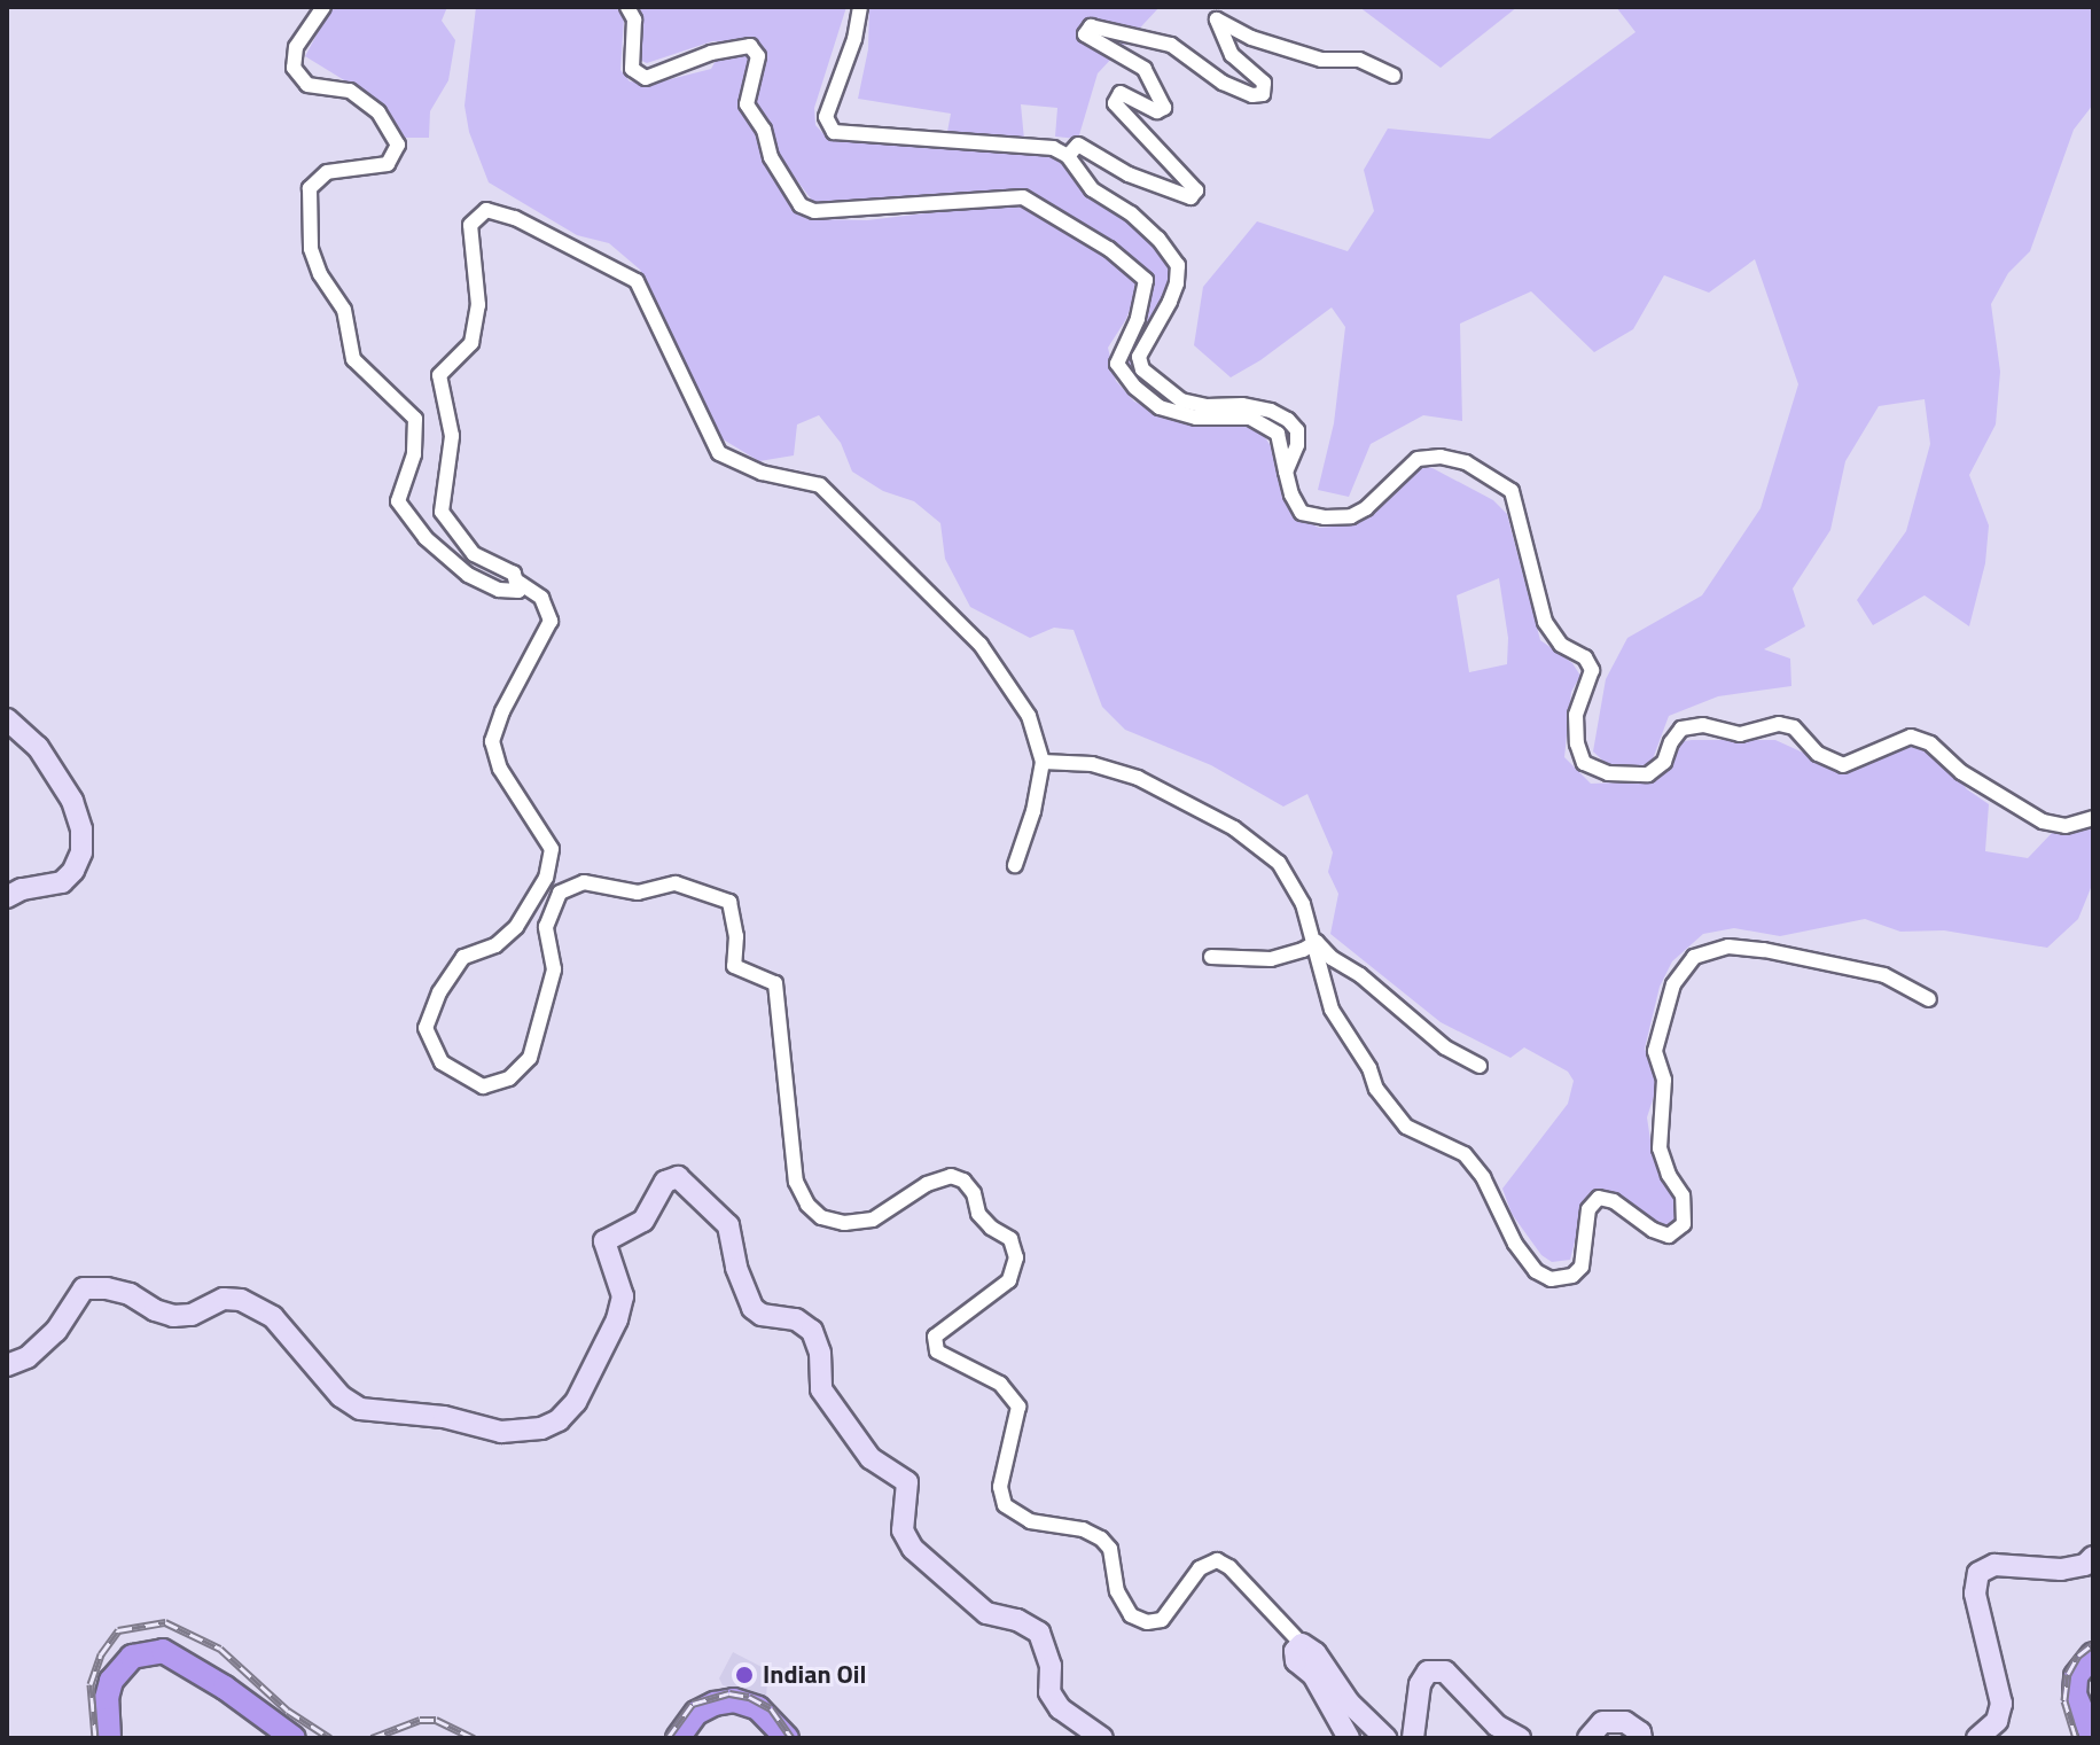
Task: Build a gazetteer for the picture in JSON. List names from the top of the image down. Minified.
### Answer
{"places":["Indian Oil"]}
